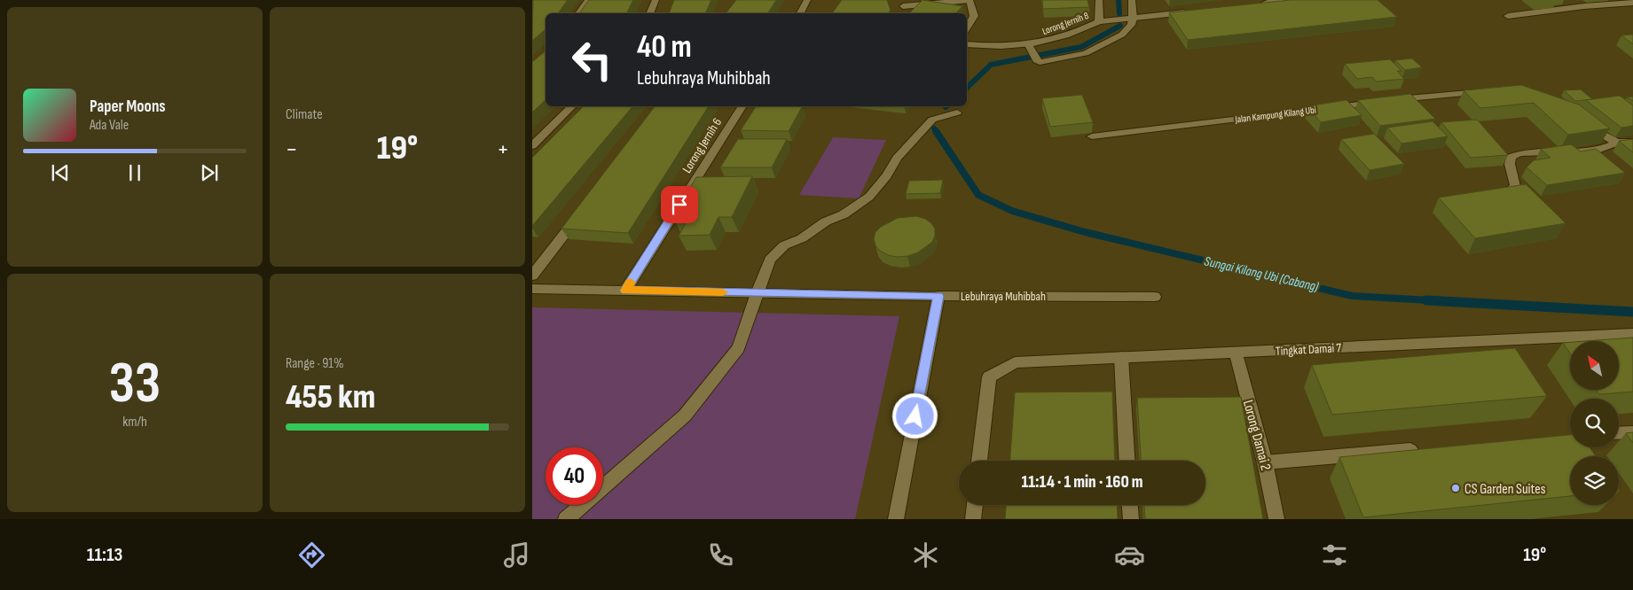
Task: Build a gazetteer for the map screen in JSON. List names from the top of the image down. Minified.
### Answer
{"streets":{"street":["Lorong Jernih 8","Jalan Kampung Kilang Ubi","Lorong Jernih 6","Lebuhraya Muhibbah","Tingkat Damai 7","Lorong Damai 2"]},"crossings":[["Lorong Jernih 6","Lebuhraya Muhibbah"],["Tingkat Damai 7","Lorong Damai 2"]],"water":["Sungai Kilang Ubi (Cabang)"],"places":["CS Garden Suites"],"north":"top left","page":{"tile":["Climate",["33","km/h"],["Range · 91%","455 km"]],"turn":["40 m","Lebuhraya Muhibbah"],"song":["Paper Moons","Ada Vale"],"heat":["−","19°","+"],"limit":"40","trip":"11:14 · 1 min · 160 m","tabs":["11:13","19°"]}}
